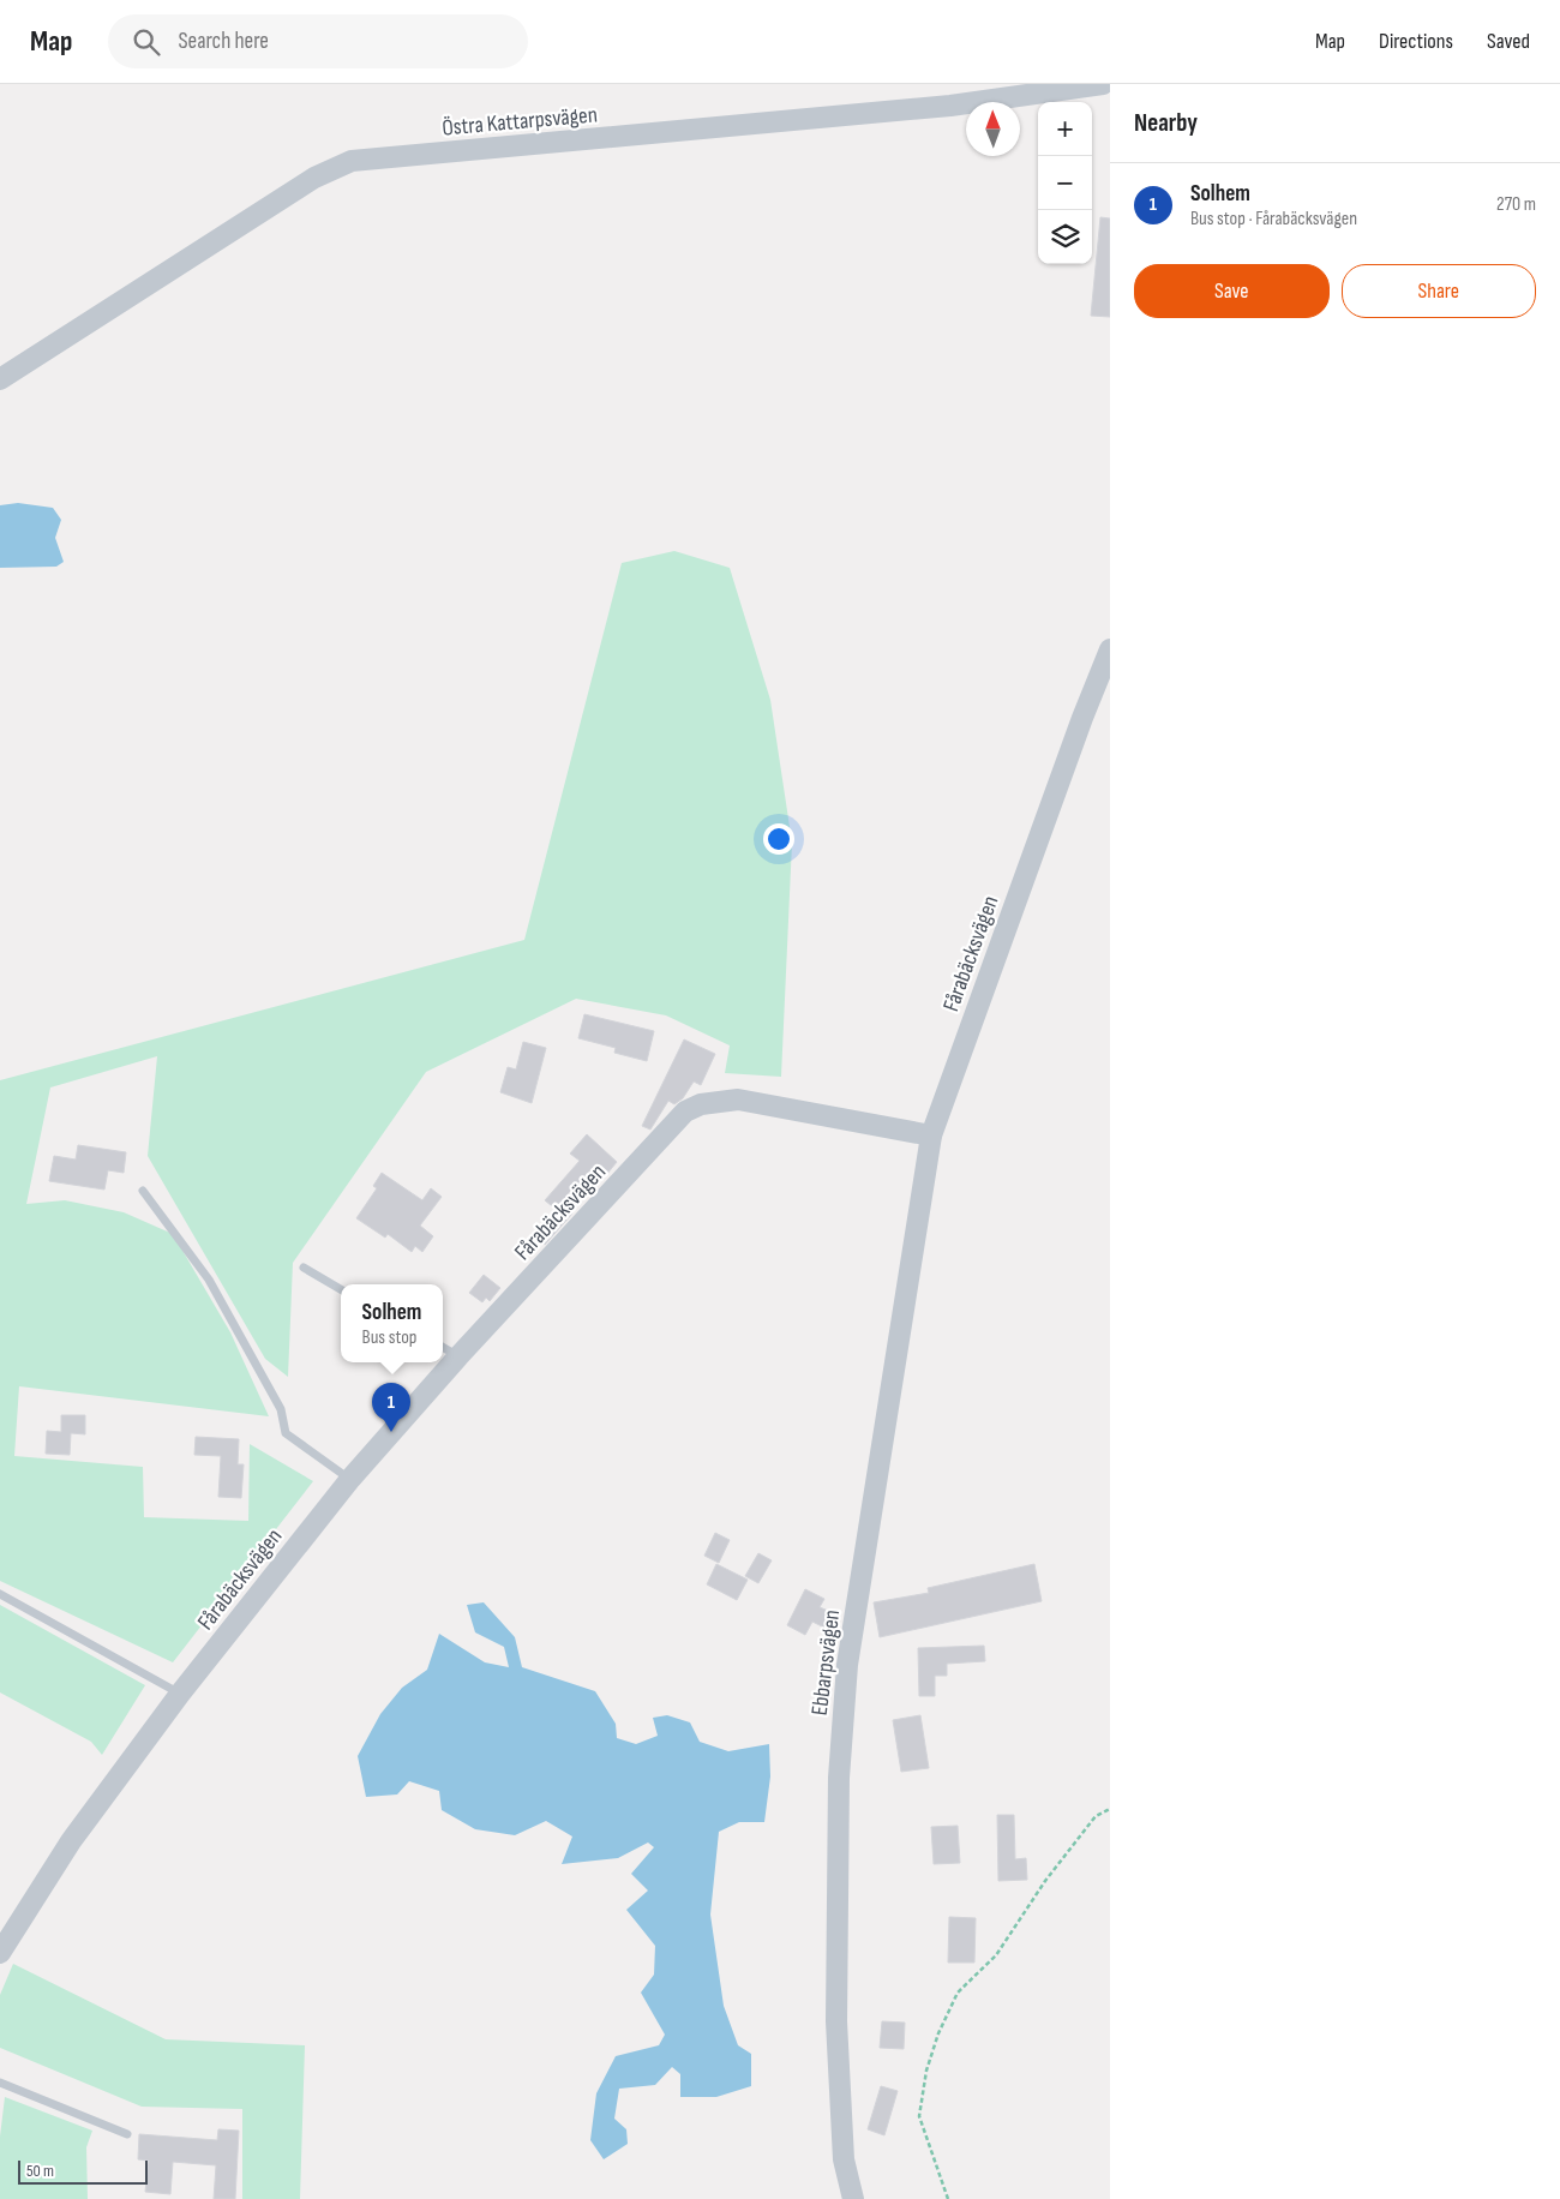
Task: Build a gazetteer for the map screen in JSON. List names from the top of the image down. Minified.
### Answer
{"streets":{"street":["Östra Kattarpsvägen","Fårabäcksvägen","Ebbarpsvägen"]},"crossings":[["Fårabäcksvägen","Ebbarpsvägen"]],"scale_bar":"50 m","north":"top","page":{"header":"Map","search":"Search here","nav":["Map","Directions","Saved"],"heading":"Nearby","map_buttons":["+","−"],"list":[{"mark":"1","name":"Solhem","note":"Bus stop · Fårabäcksvägen","value":"270 m"}],"buttons":["Save","Share"],"popup":["Solhem","Bus stop"],"pins":"1","scale":"50 m"}}
